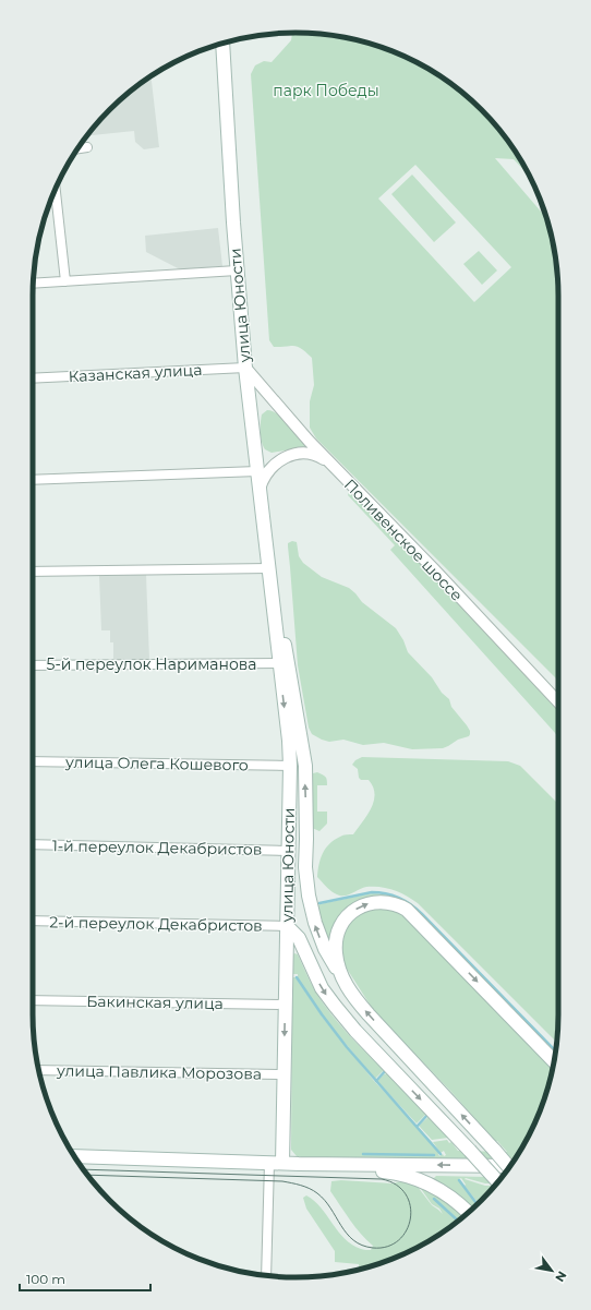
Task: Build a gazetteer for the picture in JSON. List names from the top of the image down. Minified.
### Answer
{"streets":{"main road":["улица Юности"],"street":["Казанская улица","Поливенское шоссе","5-й переулок Нариманова","улица Олега Кошевого","1-й переулок Декабристов","2-й переулок Декабристов","Бакинская улица","улица Павлика Морозова"]},"crossings":[["улица Юности","Казанская улица"],["улица Юности","Поливенское шоссе"],["улица Юности","5-й переулок Нариманова"],["улица Юности","улица Олега Кошевого"],["улица Юности","1-й переулок Декабристов"],["улица Юности","2-й переулок Декабристов"],["улица Юности","Бакинская улица"],["улица Юности","улица Павлика Морозова"],["Казанская улица","Поливенское шоссе"]],"parks":["парк Победы"],"scale_bar":"100 m","north":"bottom right"}
